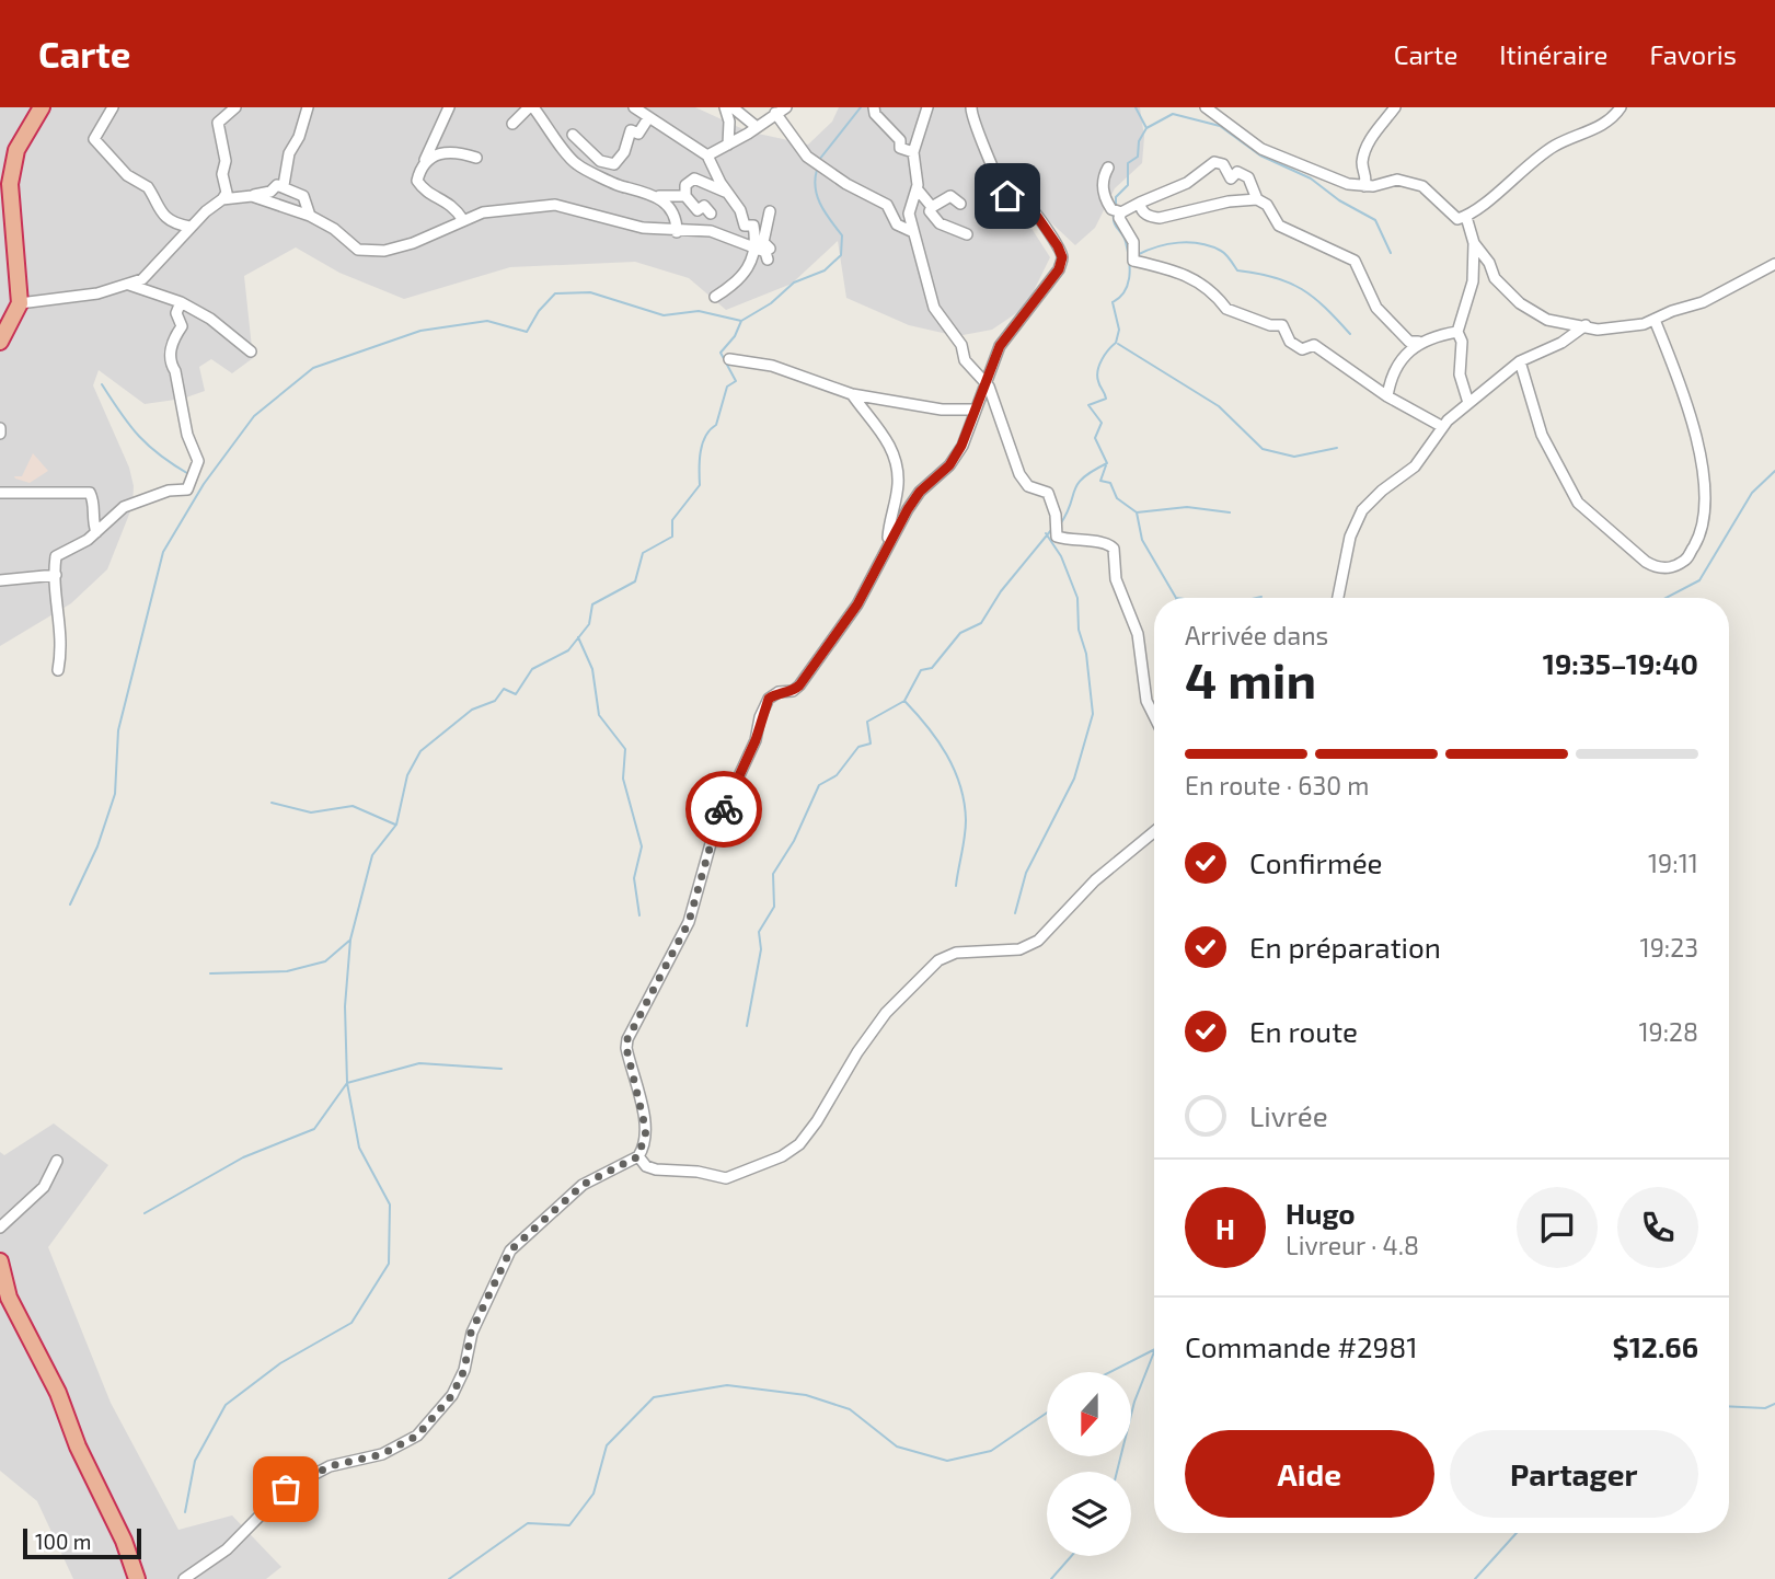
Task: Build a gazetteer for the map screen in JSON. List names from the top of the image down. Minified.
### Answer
{"scale_bar":"100 m","north":"bottom","page":{"header":"Carte","nav":["Carte","Itinéraire","Favoris"],"heading":["4 min","Arrivée dans","19:35–19:40"],"panel":["Hugo","Livreur · 4.8","Commande #2981","$12.66"],"bar":"En route · 630 m","list":[["Confirmée","19:11"],["En préparation","19:23"],["En route","19:28"],"Livrée"],"round":"H","buttons":["Aide","Partager"],"scale":"100 m"}}
